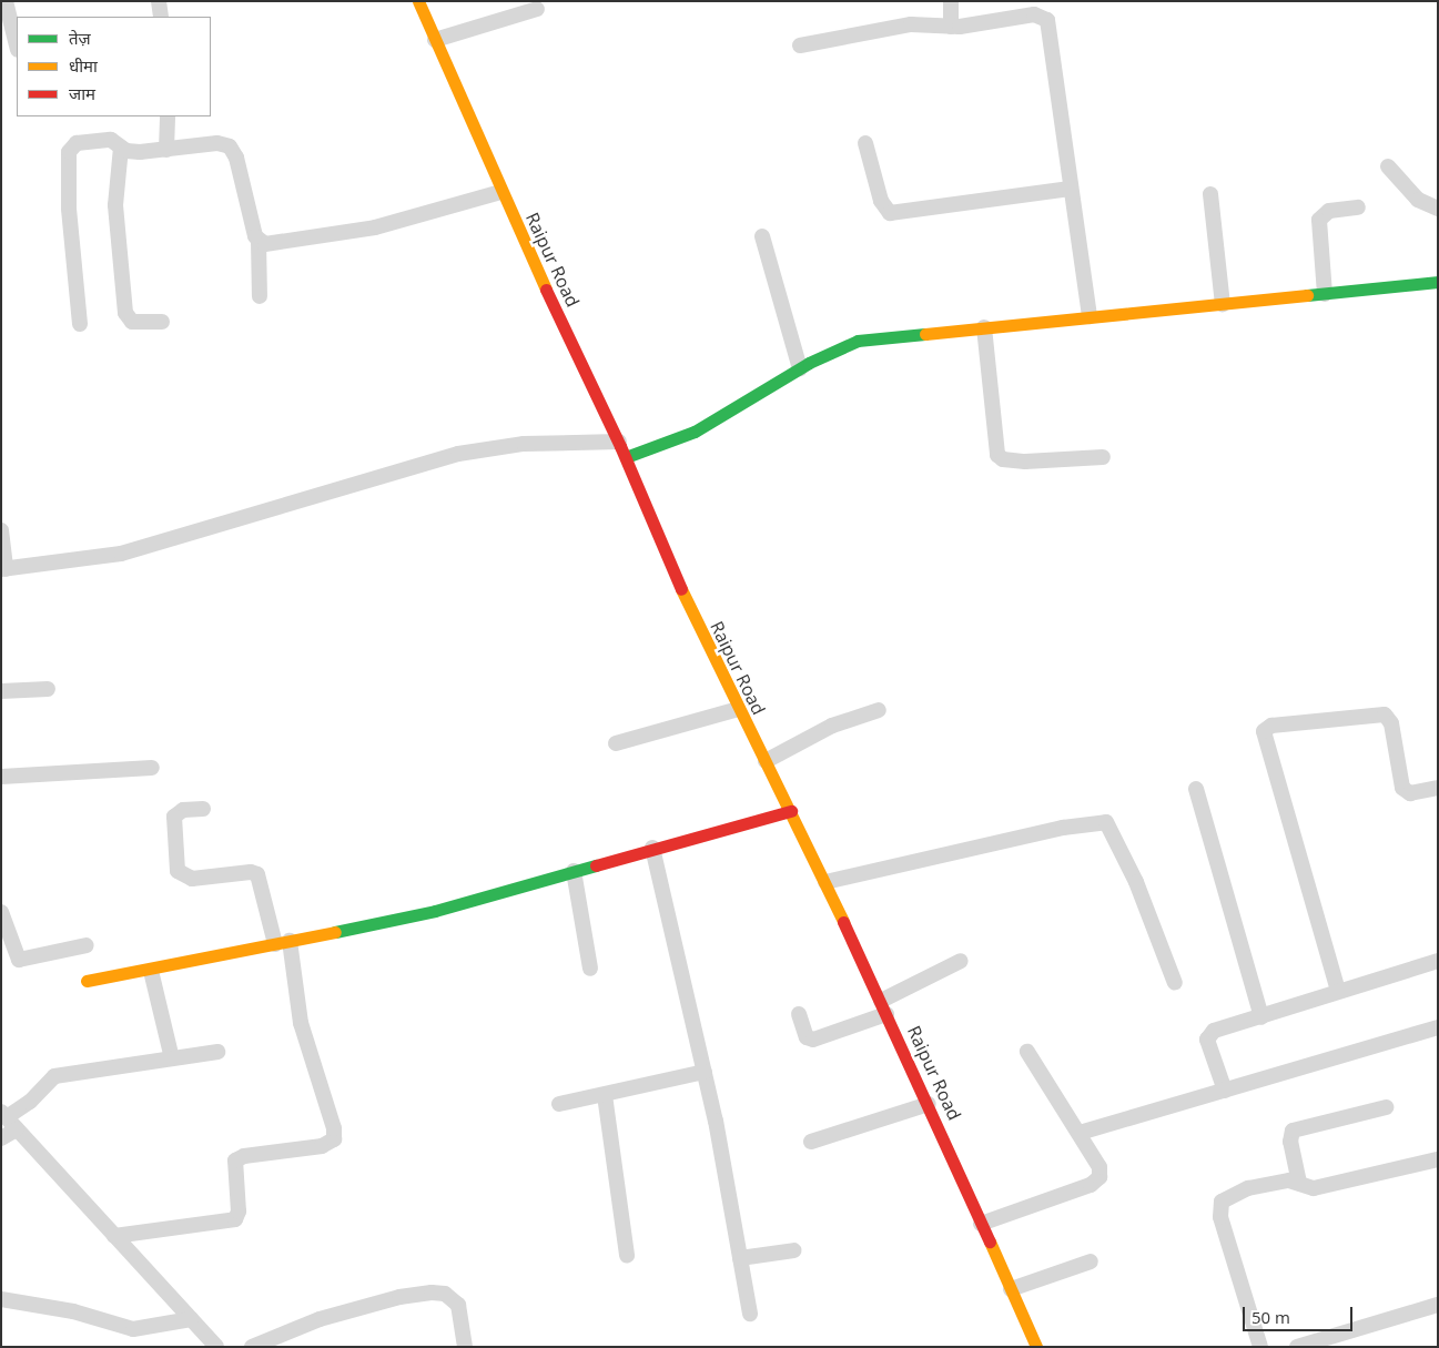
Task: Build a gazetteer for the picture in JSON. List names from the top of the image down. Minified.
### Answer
{"streets":{"street":["Raipur Road"]},"legend":["तेज़","धीमा","जाम"],"scale_bar":"50 m"}
